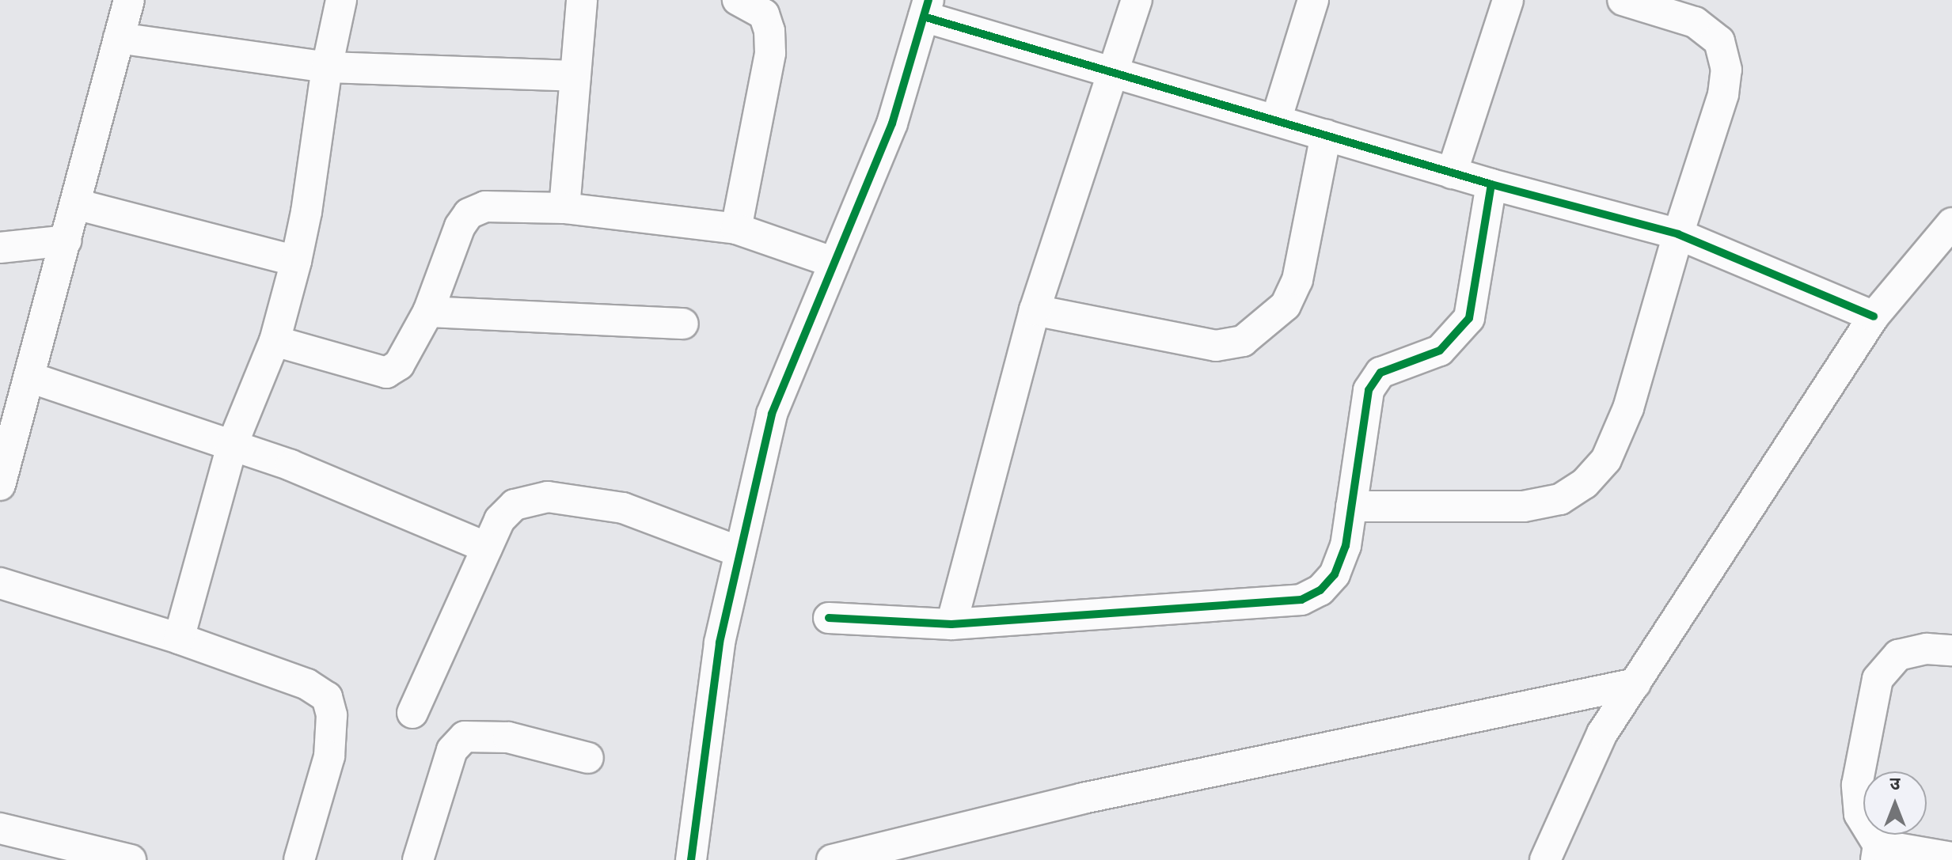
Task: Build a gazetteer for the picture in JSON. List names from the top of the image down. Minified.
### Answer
{"north":"top"}
